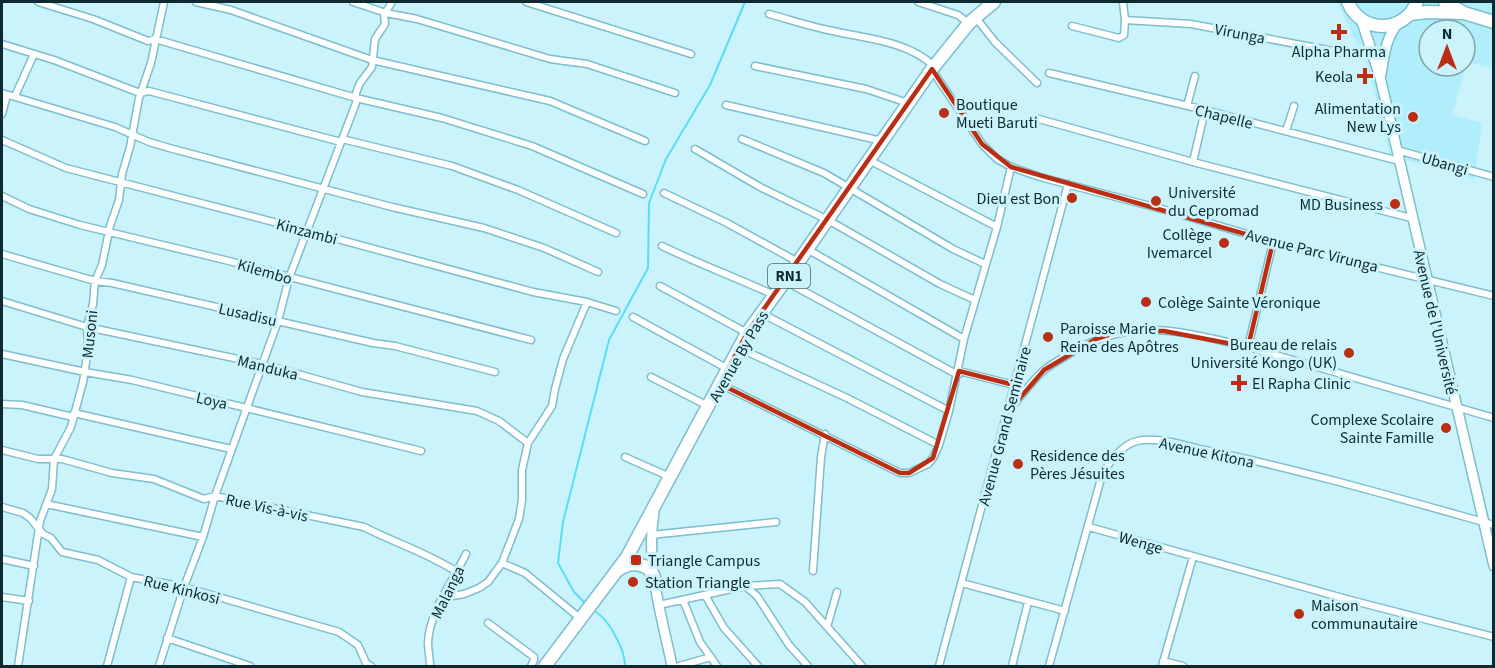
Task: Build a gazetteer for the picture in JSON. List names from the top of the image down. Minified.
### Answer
{"streets":{"highway":["RN1","Avenue By Pass"],"street":["Virunga","Chapelle","Ubangi","Kinzambi","Avenue Parc Virunga","Kilembo","Lusadisu","Avenue de l'Université","Musoni","Manduka","Loya","Avenue Grand Seminaire","Avenue Kitona","Rue Vis-à-vis","Wenge","Rue Kinkosi","Malanga"]},"crossings":[["Virunga","Avenue de l'Université"],["Chapelle","Avenue de l'Université"],["Ubangi","Avenue de l'Université"],["Kinzambi","Musoni"],["Avenue Parc Virunga","Avenue de l'Université"],["Avenue Parc Virunga","Avenue By Pass"],["Avenue Parc Virunga","Avenue Grand Seminaire"],["Kilembo","Musoni"],["Lusadisu","Musoni"],["Avenue de l'Université","Avenue Kitona"],["Musoni","Manduka"],["Musoni","Loya"],["Musoni","Rue Vis-à-vis"],["Musoni","Rue Kinkosi"],["Avenue Kitona","Wenge"],["Rue Vis-à-vis","Malanga"]],"places":{"health":["Alpha Pharma","Keola","El Rapha Clinic"],"other":["Boutique Mueti Baruti","Alimentation New Lys","Dieu est Bon","Université du Cepromad","MD Business","Collège Ivemarcel","Colège Sainte Véronique","Paroisse Marie Reine des Apôtres","Bureau de relais Université Kongo (UK)","Complexe Scolaire Sainte Famille","Residence des Pères Jésuites","Station Triangle","Maison communautaire"],"transit":["Triangle Campus"]},"north":"top"}
